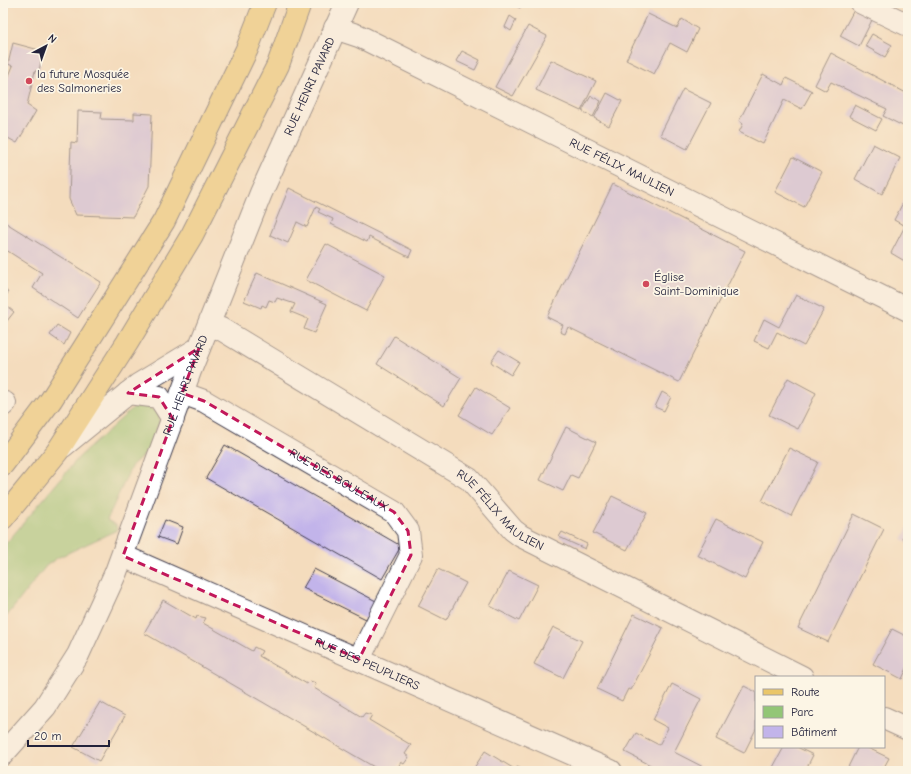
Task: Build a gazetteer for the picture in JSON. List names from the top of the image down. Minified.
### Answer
{"streets":{"street":["RUE HENRI PAVARD","RUE FÉLIX MAULIEN","RUE DES BOULEAUX","RUE DES PEUPLIERS"]},"crossings":[["RUE HENRI PAVARD","RUE FÉLIX MAULIEN"],["RUE HENRI PAVARD","RUE DES BOULEAUX"],["RUE HENRI PAVARD","RUE DES PEUPLIERS"],["RUE DES BOULEAUX","RUE DES PEUPLIERS"]],"places":["la future Mosquée des Salmoneries","Église Saint-Dominique"],"legend":["Route","Parc","Bâtiment"],"scale_bar":"20 m","north":"top right"}
